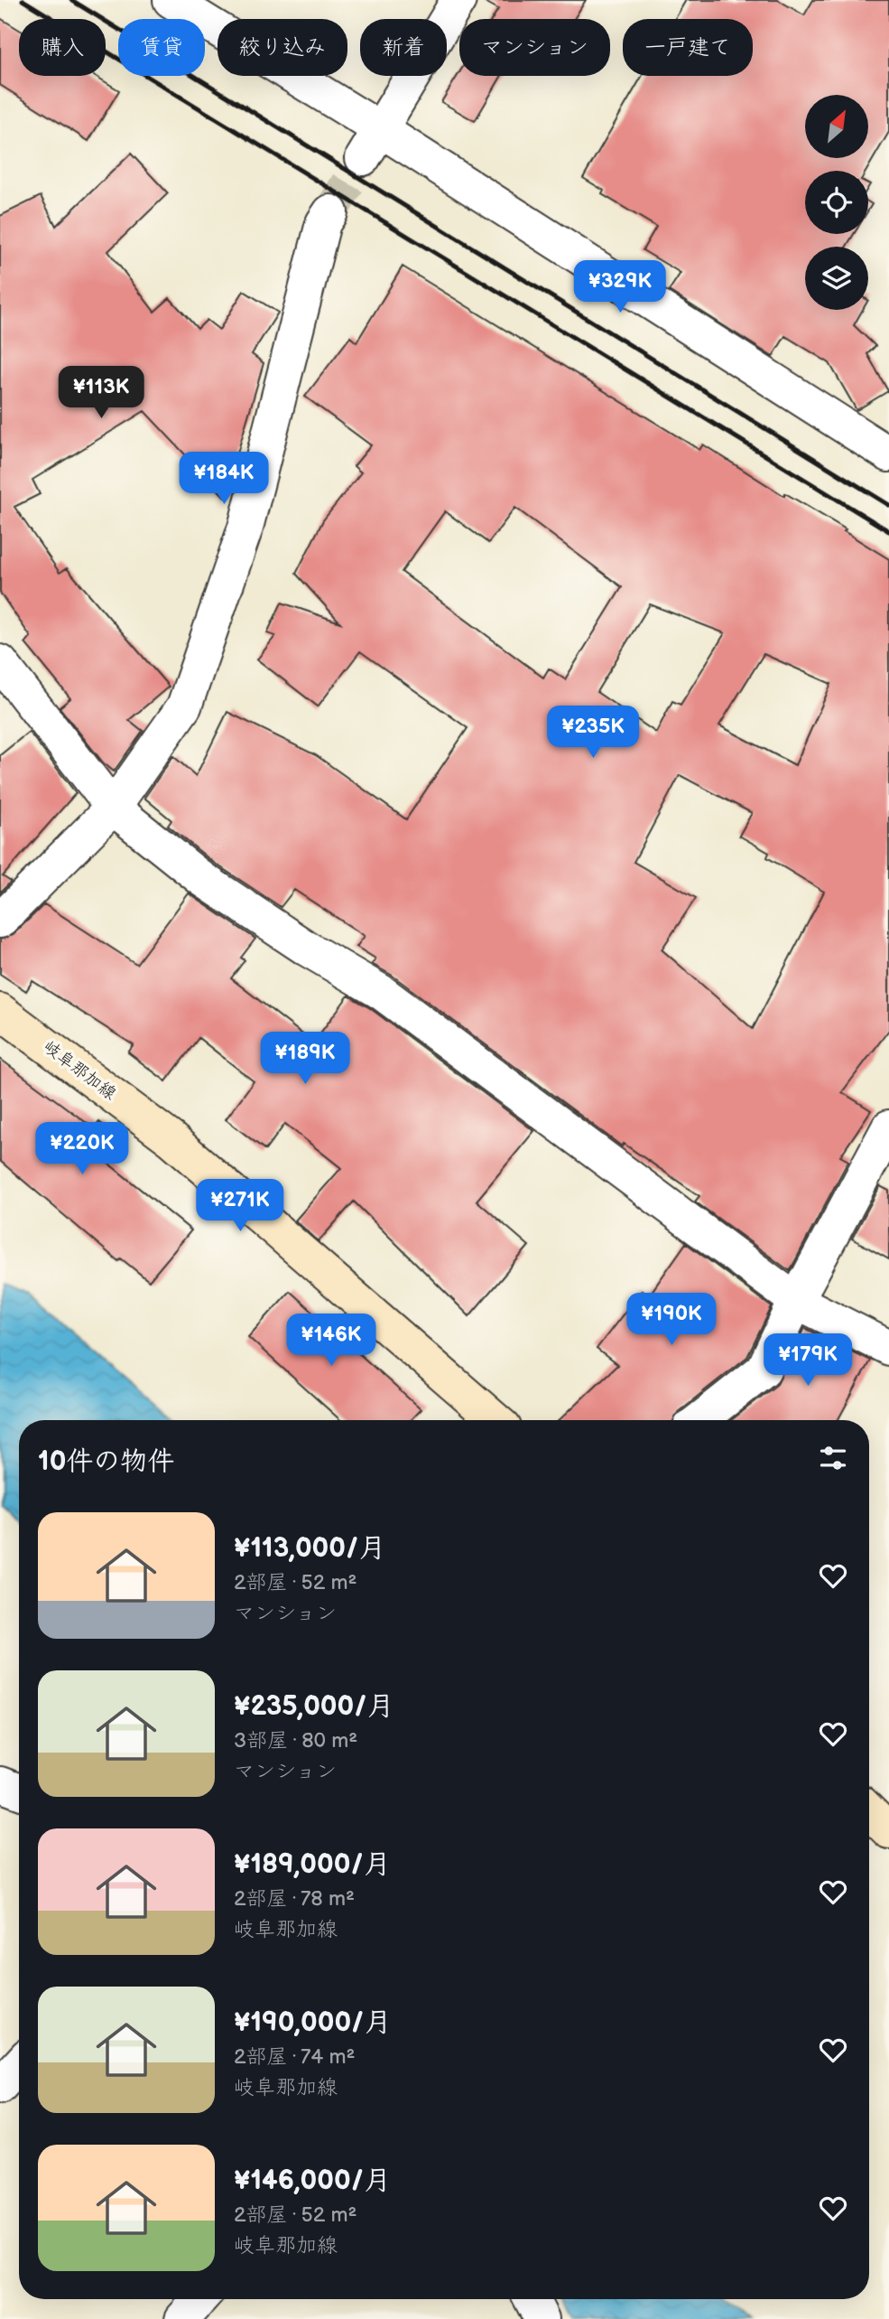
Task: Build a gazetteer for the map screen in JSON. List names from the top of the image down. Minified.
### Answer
{"streets":{"main road":["岐阜那加線"]},"north":"top right","page":{"chip":["購入","賃貸","絞り込み","新着","マンション","一戸建て"],"price":["¥329K","¥113K","¥184K","¥235K","¥189K","¥220K","¥271K","¥190K","¥146K","¥179K"],"heading":"10件の物件","list":[{"name":"¥113,000/月","note":"2部屋 · 52 m² · マンション"},{"name":"¥235,000/月","note":"3部屋 · 80 m² · マンション"},{"name":"¥189,000/月","note":"2部屋 · 78 m² · 岐阜那加線"},{"name":"¥190,000/月","note":"2部屋 · 74 m² · 岐阜那加線"},{"name":"¥146,000/月","note":"2部屋 · 52 m² · 岐阜那加線"}]}}
